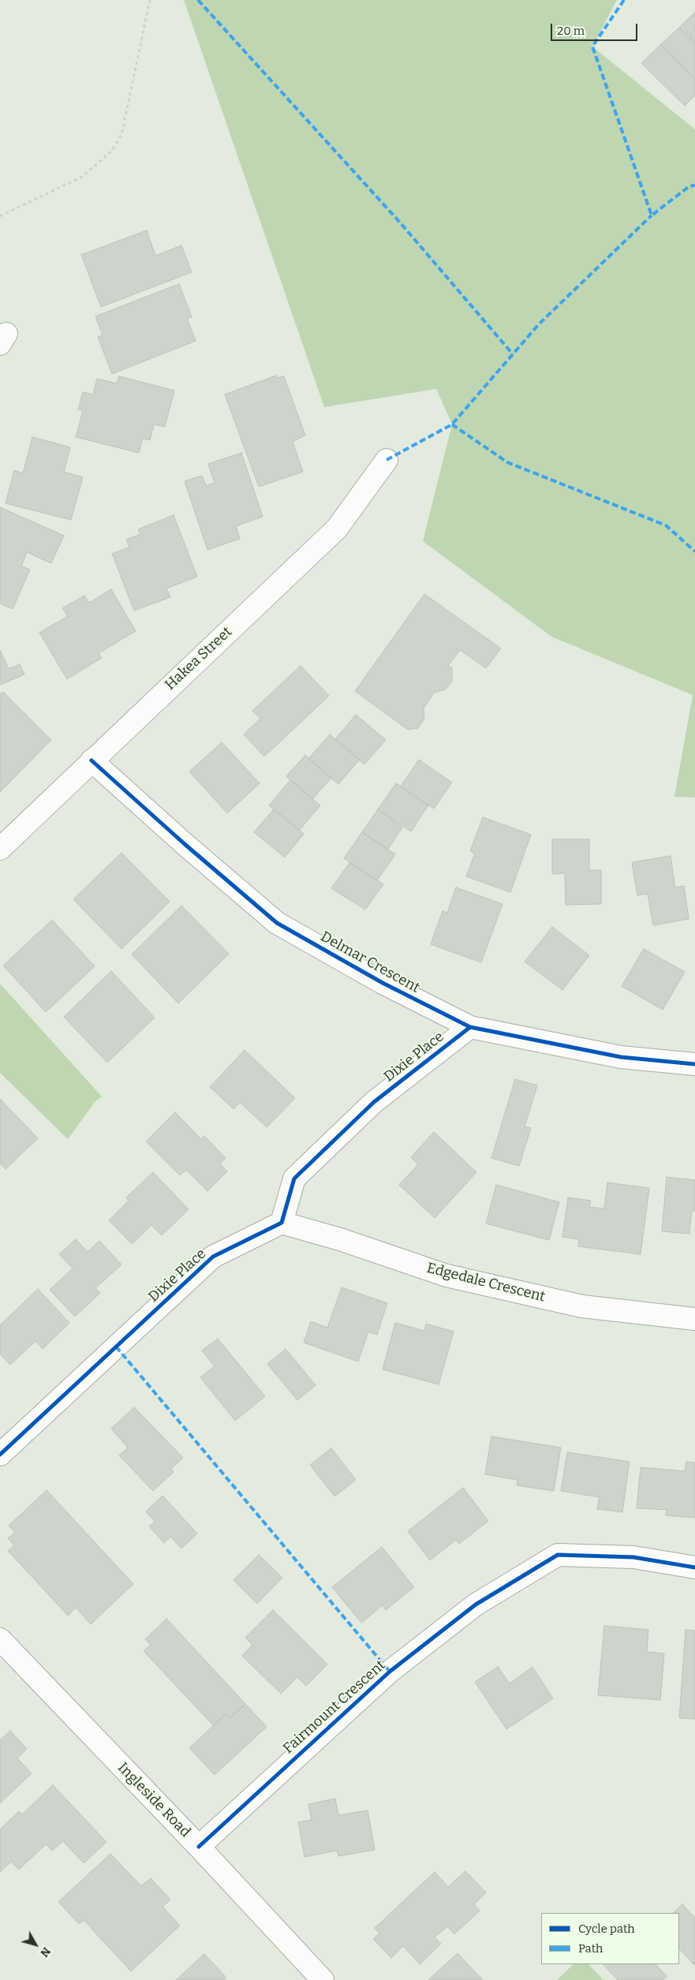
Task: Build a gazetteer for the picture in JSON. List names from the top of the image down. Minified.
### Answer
{"streets":{"street":["Hakea Street","Delmar Crescent","Dixie Place","Edgedale Crescent","Fairmount Crescent","Ingleside Road"]},"crossings":[["Hakea Street","Delmar Crescent"],["Delmar Crescent","Dixie Place"],["Dixie Place","Edgedale Crescent"],["Fairmount Crescent","Ingleside Road"]],"legend":["Cycle path","Path"],"scale_bar":"20 m","north":"bottom right"}
